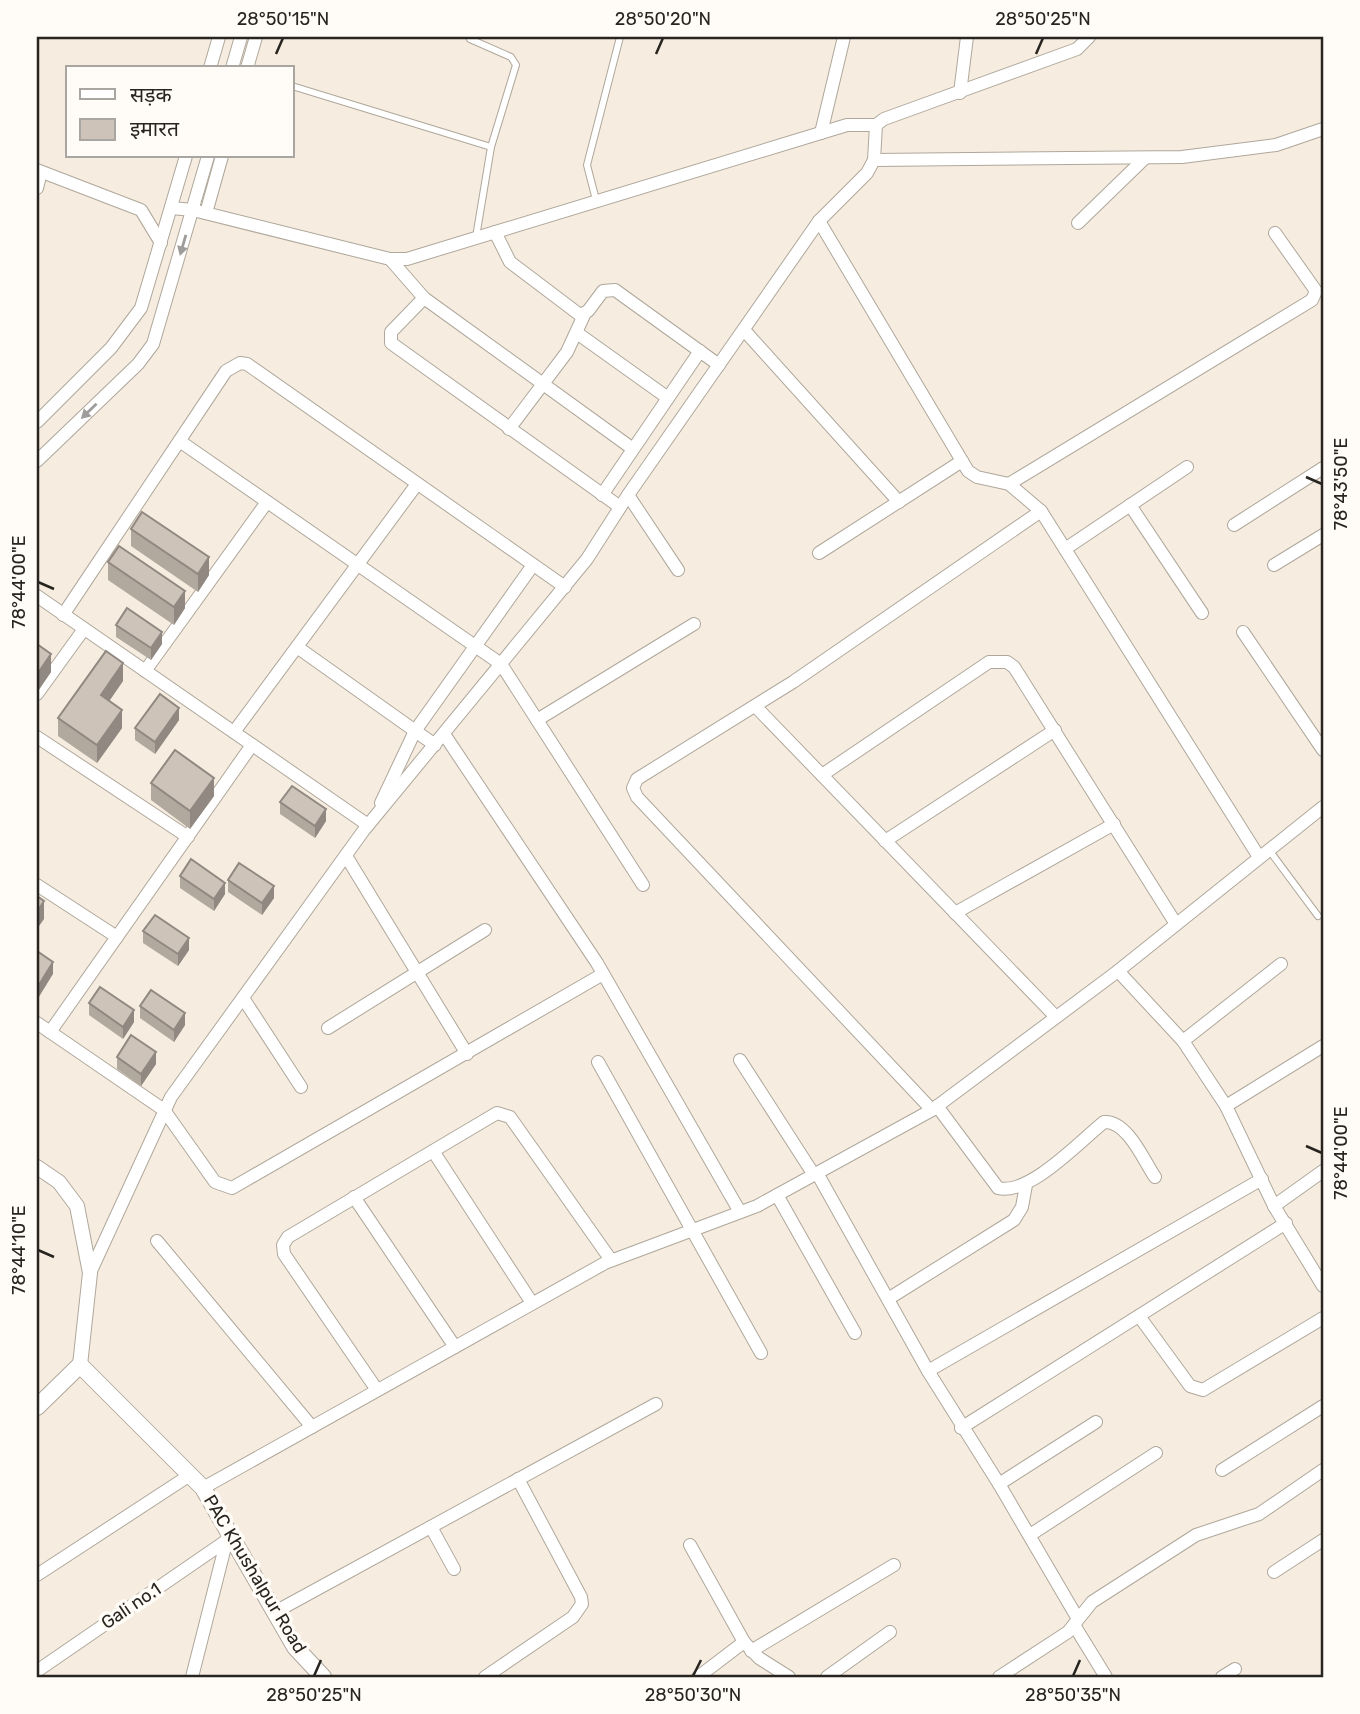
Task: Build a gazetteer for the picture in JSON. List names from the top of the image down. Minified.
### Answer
{"streets":{"main road":["PAC Khushalpur Road"],"street":["Gali no.1"]},"crossings":[["PAC Khushalpur Road","Gali no.1"]],"legend":["सड़क","इमारत"],"coordinates":["28°50'15\"N","28°50'20\"N","28°50'25\"N","78°43'50\"E","78°44'00\"E","78°44'10\"E","28°50'30\"N","28°50'35\"N"]}
